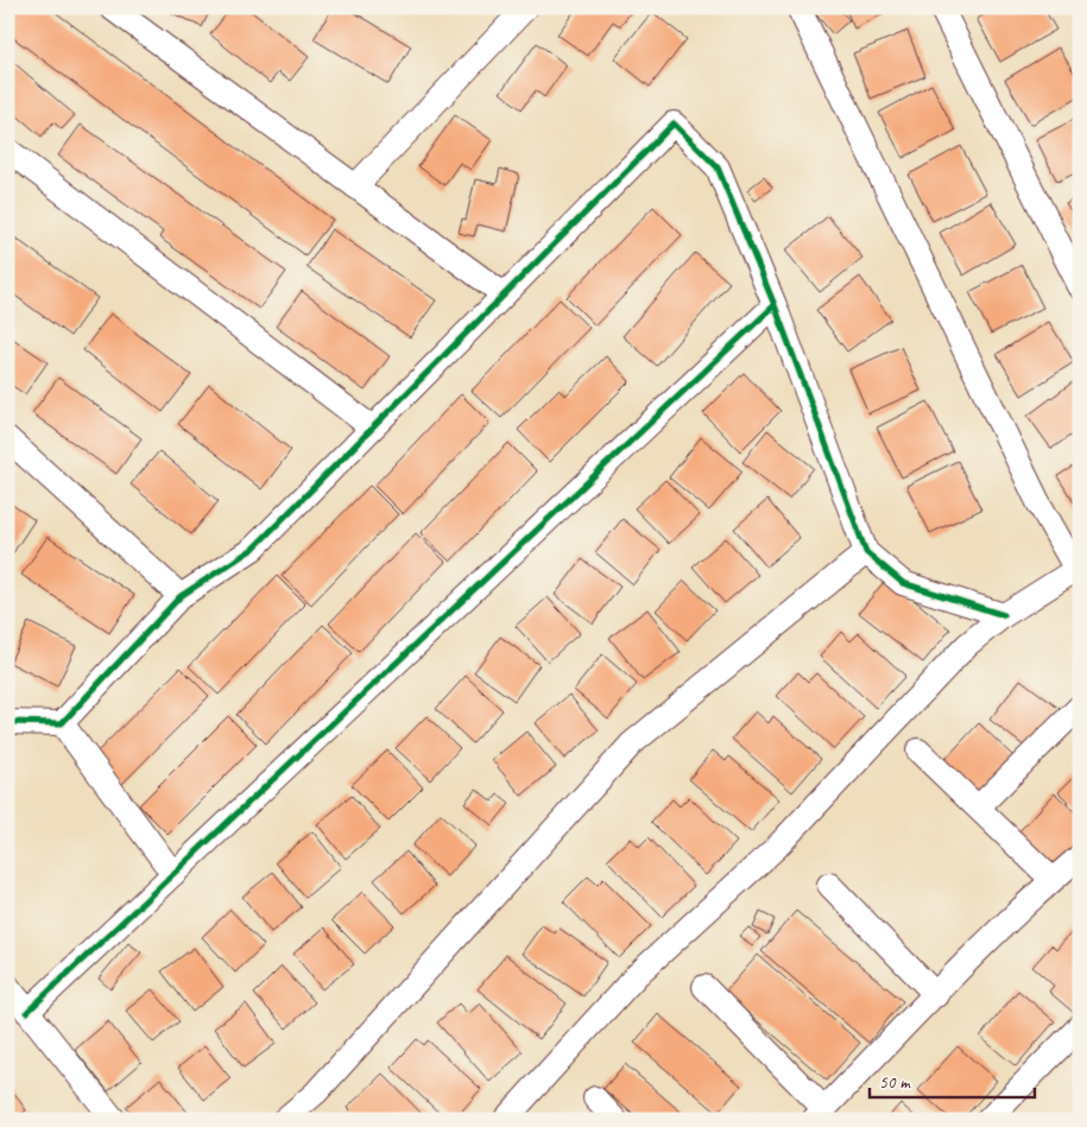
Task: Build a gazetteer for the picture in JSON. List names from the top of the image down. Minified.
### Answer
{"scale_bar":"50 m"}
